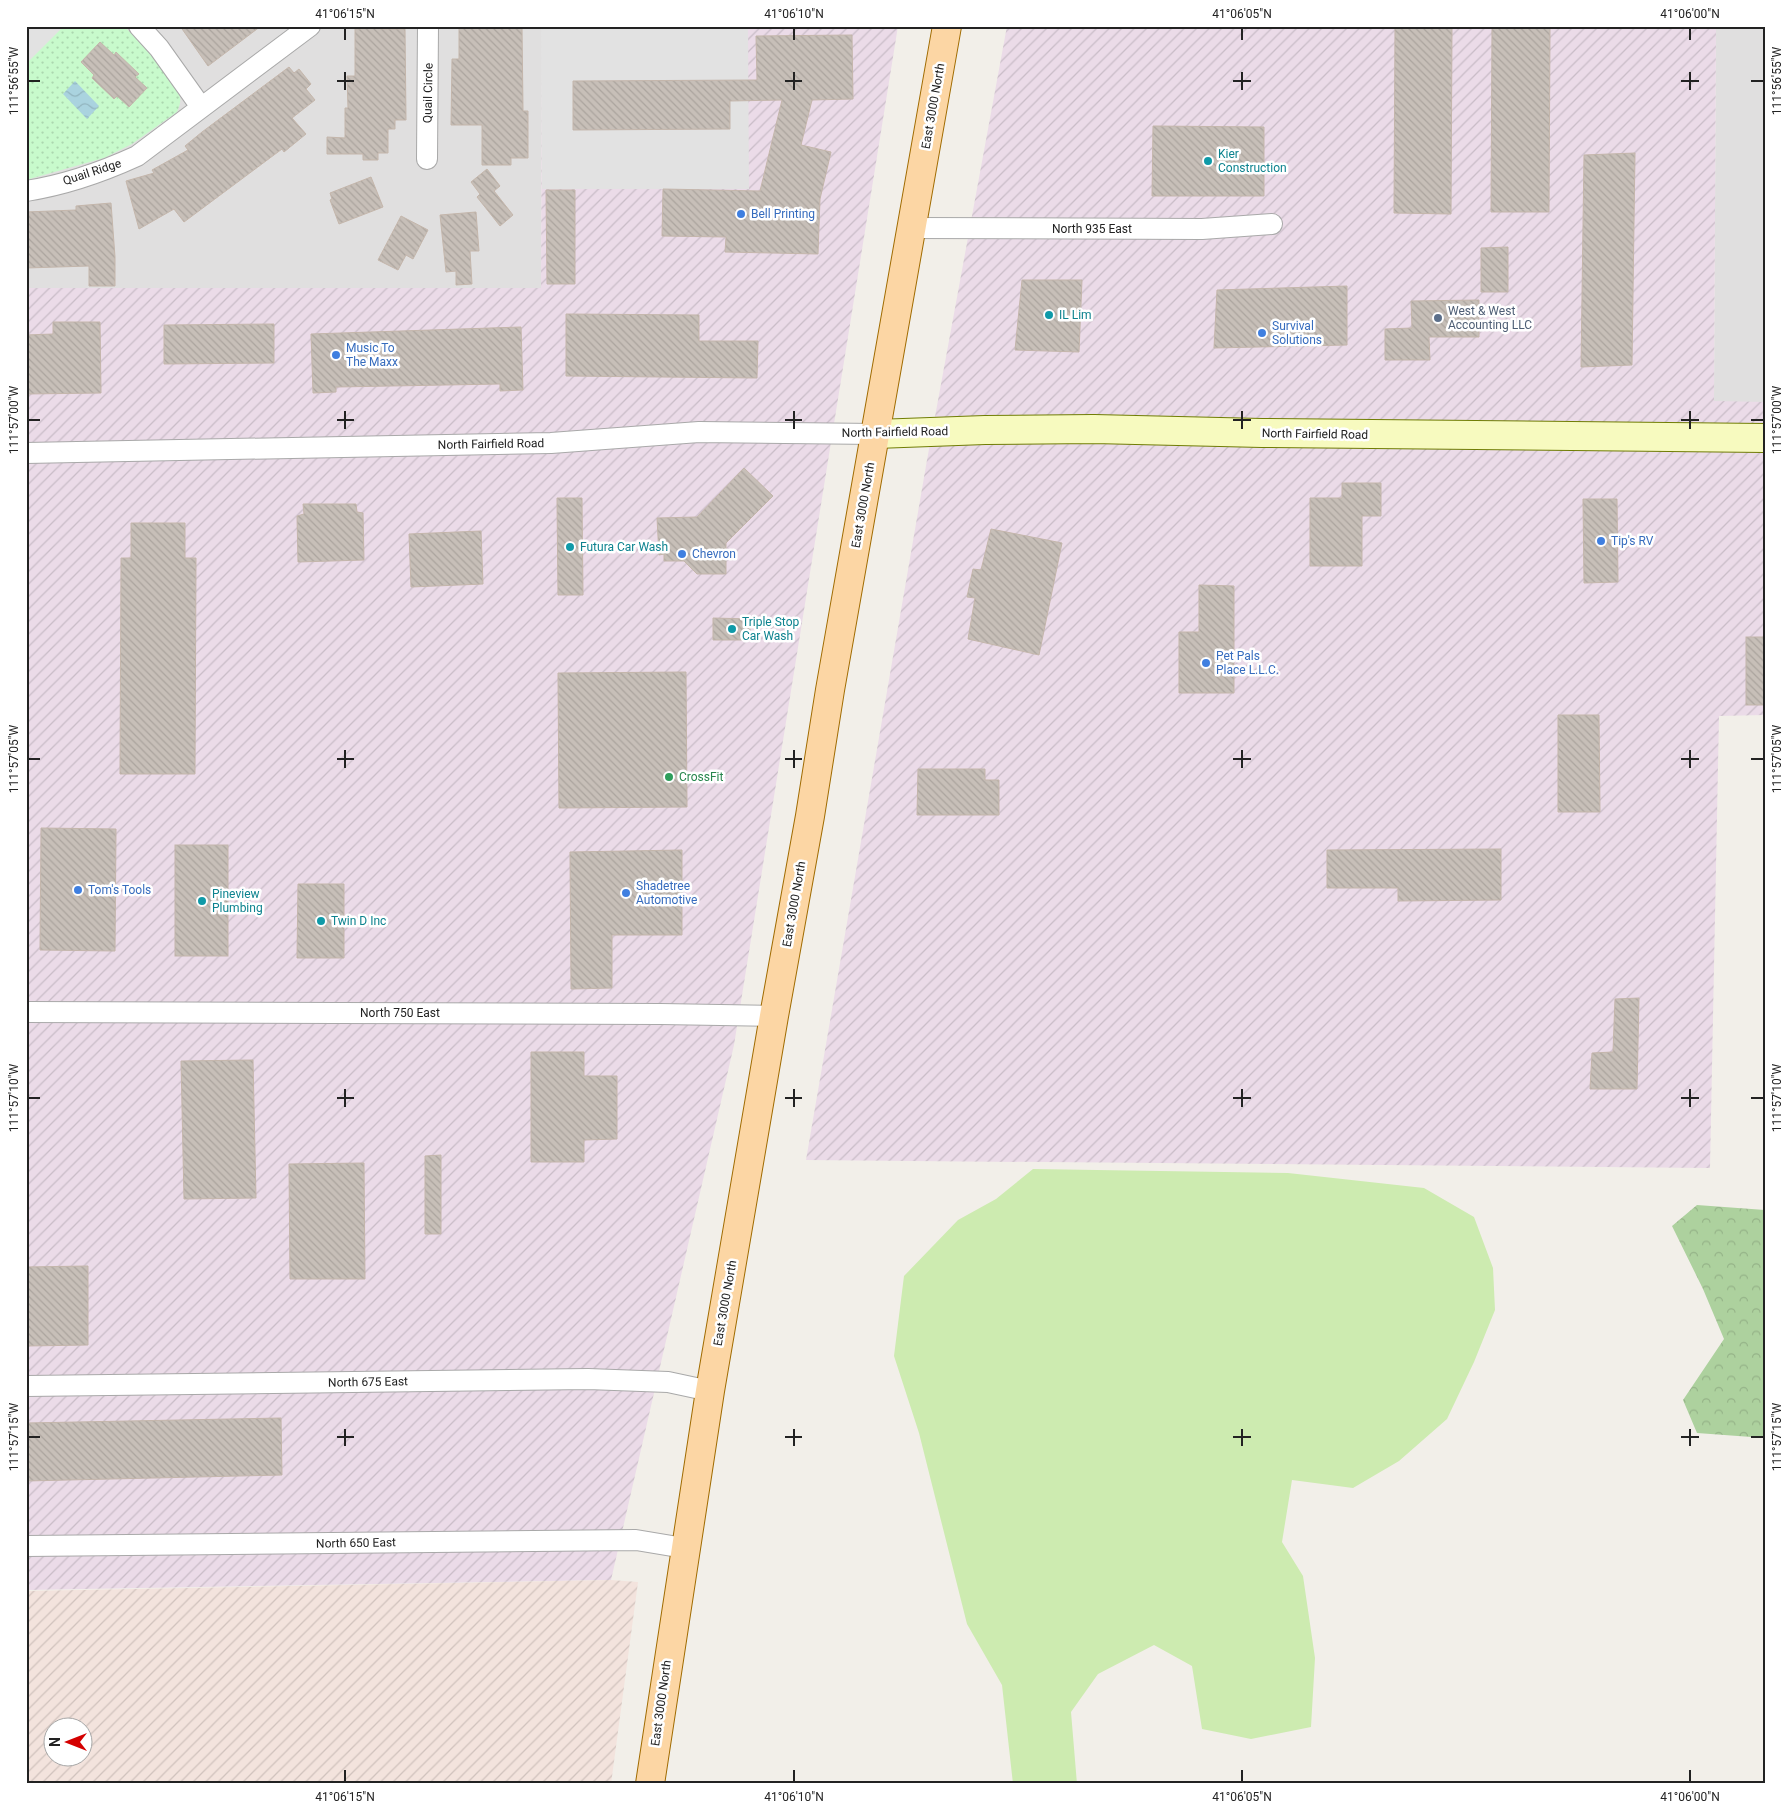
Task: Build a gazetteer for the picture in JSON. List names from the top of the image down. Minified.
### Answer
{"streets":{"main road":["East 3000 North","North Fairfield Road"],"street":["Quail Circle","Quail Ridge","North 935 East","North 750 East","North 675 East","North 650 East"]},"crossings":[["East 3000 North","North 935 East"],["East 3000 North","North Fairfield Road"],["East 3000 North","North 750 East"],["East 3000 North","North 675 East"],["East 3000 North","North 650 East"]],"places":["Kier Construction","Bell Printing","IL Lim","West & West Accounting LLC","Survival Solutions","Music To The Maxx","Tip's RV","Futura Car Wash","Chevron","Triple Stop Car Wash","Pet Pals Place L.L.C.","CrossFit","Tom's Tools","Shadetree Automotive","Pineview Plumbing","Twin D Inc"],"north":"left","coordinates":["41°06'15\"N","41°06'10\"N","41°06'05\"N","41°06'00\"N","111°56'55\"W","111°57'00\"W","111°57'05\"W","111°57'10\"W","111°57'15\"W"]}
